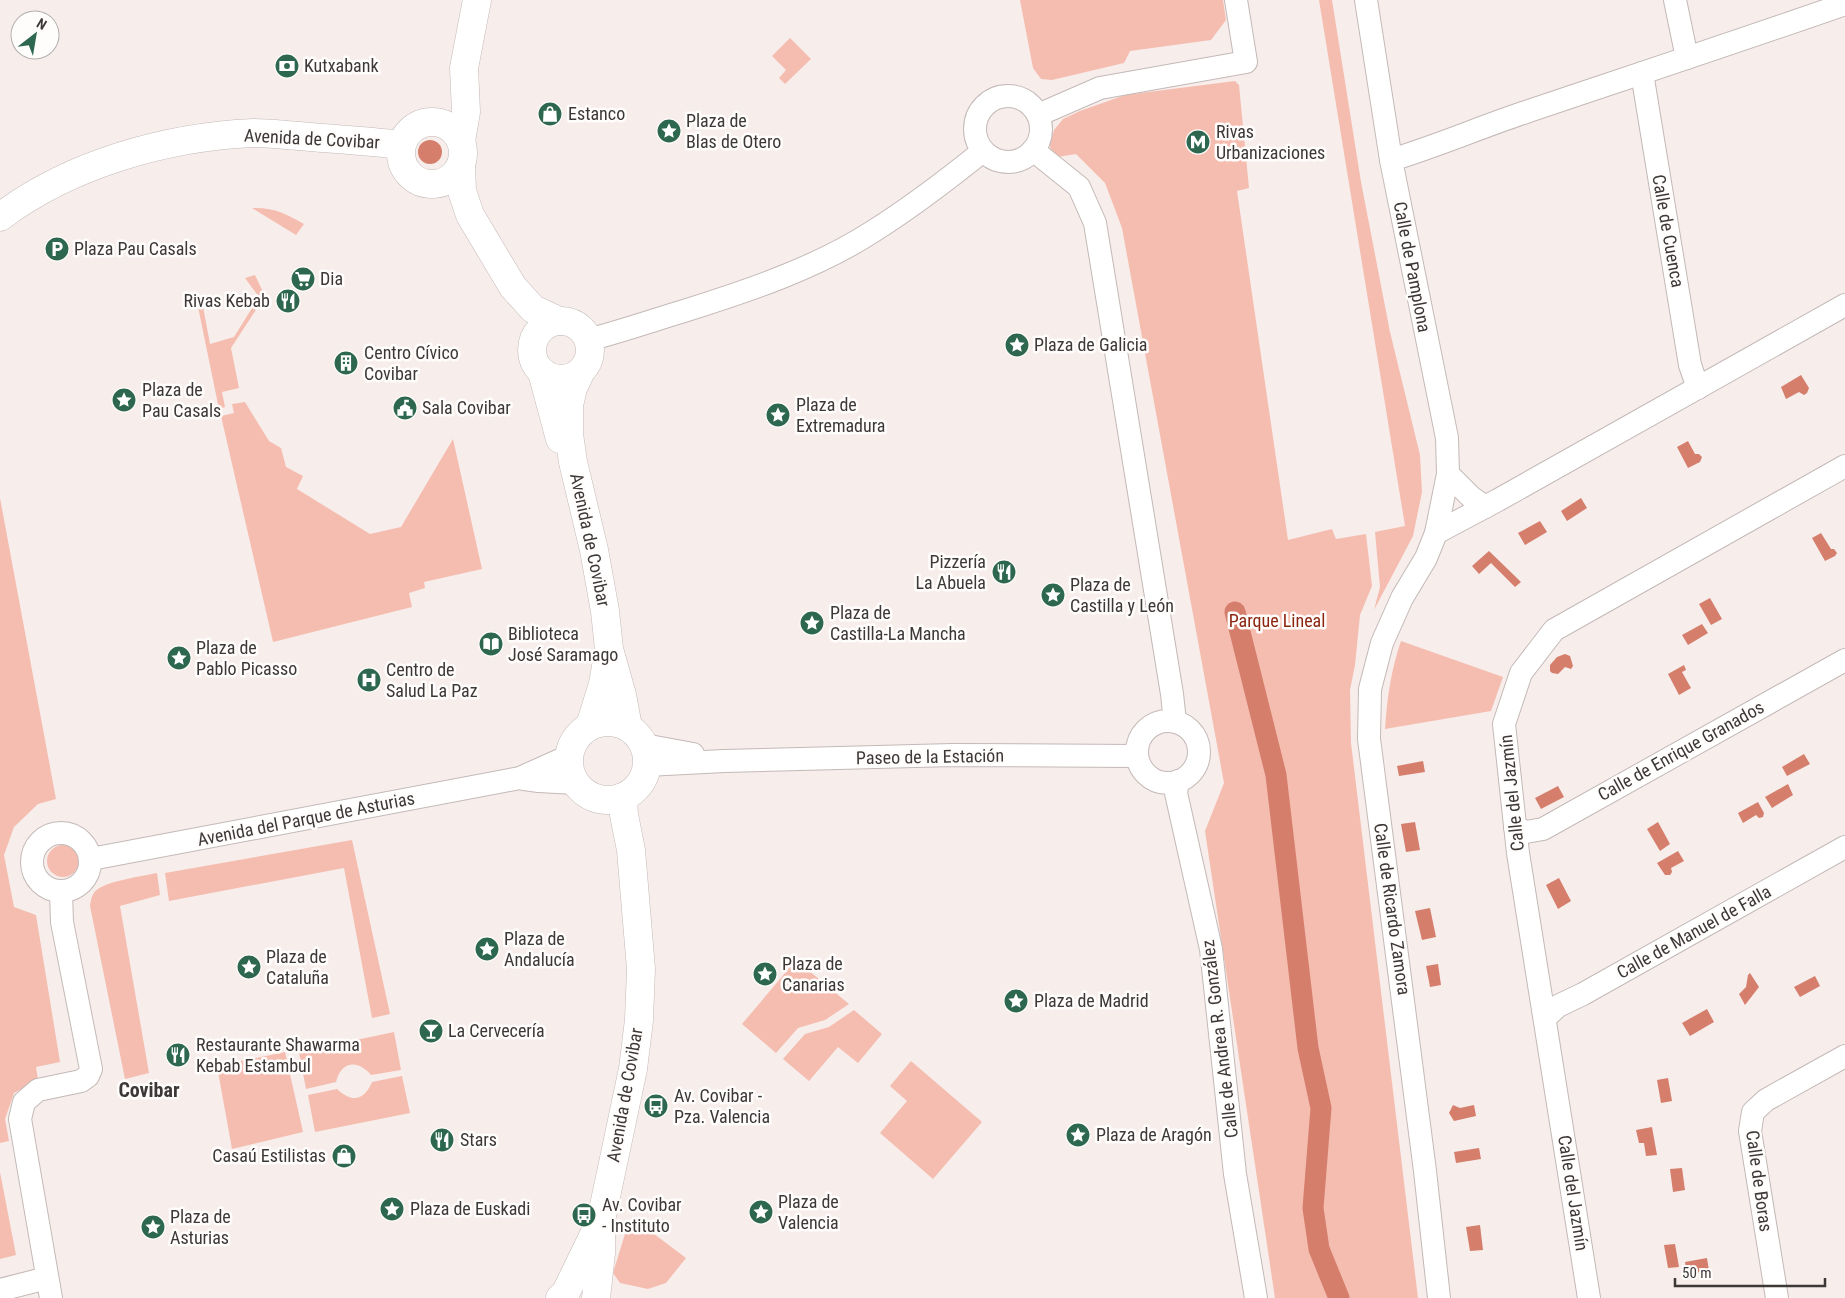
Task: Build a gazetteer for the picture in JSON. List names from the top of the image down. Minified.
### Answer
{"streets":{"street":["Avenida de Covibar","Calle de Cuenca","Calle de Pamplona","Calle de Enrique Granados","Paseo de la Estación","Calle del Jazmín","Avenida del Parque de Asturias","Calle de Ricardo Zamora","Calle de Manuel de Falla","Calle de Andrea R. González","Calle de Boras"]},"crossings":[["Avenida de Covibar","Paseo de la Estación"],["Avenida de Covibar","Avenida del Parque de Asturias"],["Calle de Pamplona","Calle de Ricardo Zamora"],["Calle de Enrique Granados","Calle del Jazmín"],["Paseo de la Estación","Avenida del Parque de Asturias"],["Paseo de la Estación","Calle de Andrea R. González"],["Calle del Jazmín","Calle de Manuel de Falla"]],"districts":["Covibar"],"parks":["Parque Lineal"],"places":{"bank":["Kutxabank"],"shop":["Estanco","Casaú Estilistas"],"place":["Plaza de Blas de Otero","Plaza de Galicia","Plaza de Pau Casals","Plaza de Extremadura","Plaza de Castilla y León","Plaza de Castilla-La Mancha","Plaza de Pablo Picasso","Plaza de Andalucía","Plaza de Cataluña","Plaza de Canarias","Plaza de Madrid","Plaza de Aragón","Plaza de Euskadi","Plaza de Valencia","Plaza de Asturias"],"metro station":["Rivas Urbanizaciones"],"parking":["Plaza Pau Casals"],"supermarket":["Dia"],"restaurant":["Rivas Kebab","Pizzería La Abuela","Restaurante Shawarma Kebab Estambul","Stars"],"building":["Centro Cívico Covibar"],"public building":["Sala Covibar"],"library":["Biblioteca José Saramago"],"hospital":["Centro de Salud La Paz"],"bar":["La Cervecería"],"bus stop":["Av. Covibar - Pza. Valencia","Av. Covibar - Instituto"]},"scale_bar":"50 m","north":"top right"}
